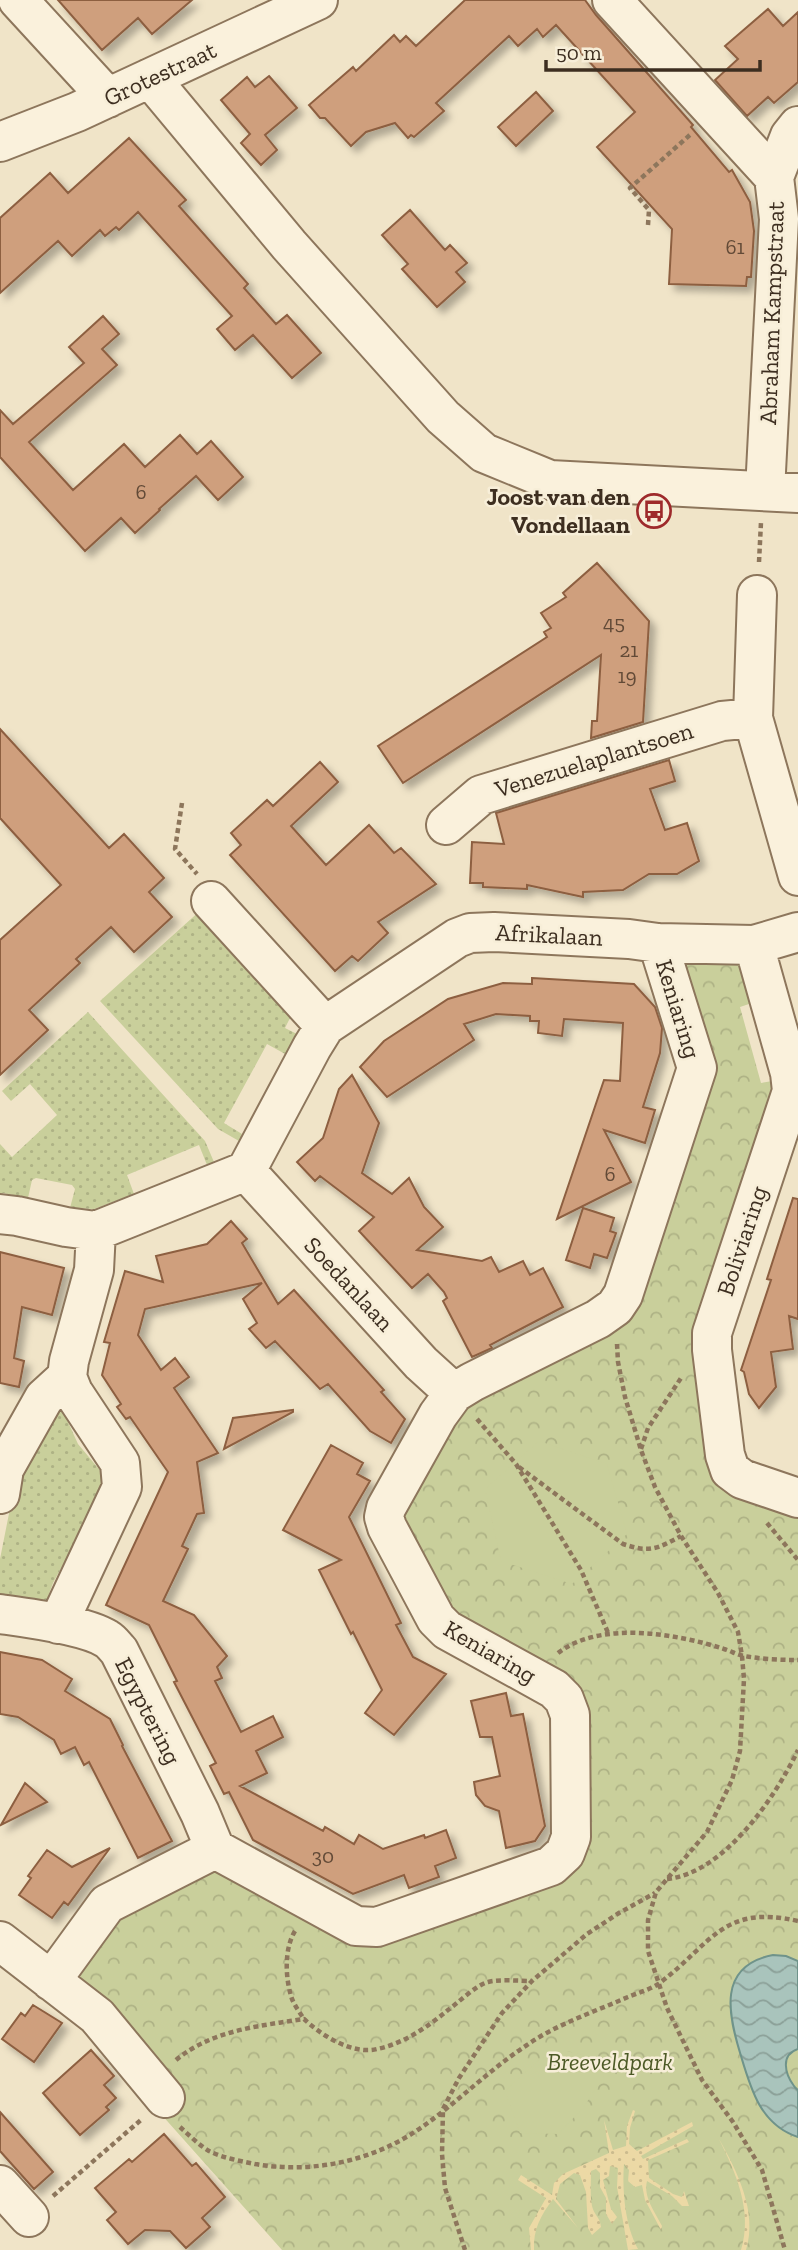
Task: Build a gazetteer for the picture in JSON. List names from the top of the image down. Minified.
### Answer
{"streets":{"street":["Grotestraat","Abraham Kampstraat","Venezuelaplantsoen","Afrikalaan","Keniaring","Boliviaring","Soedanlaan","Egyptering"]},"crossings":[["Afrikalaan","Keniaring"],["Afrikalaan","Boliviaring"],["Afrikalaan","Soedanlaan"],["Keniaring","Soedanlaan"],["Keniaring","Egyptering"]],"parks":["Breeveldpark"],"places":{"bus stop":["Joost van den Vondellaan"]},"house_numbers":["61","6","45","21","19","6","30"],"scale_bar":"50 m"}
